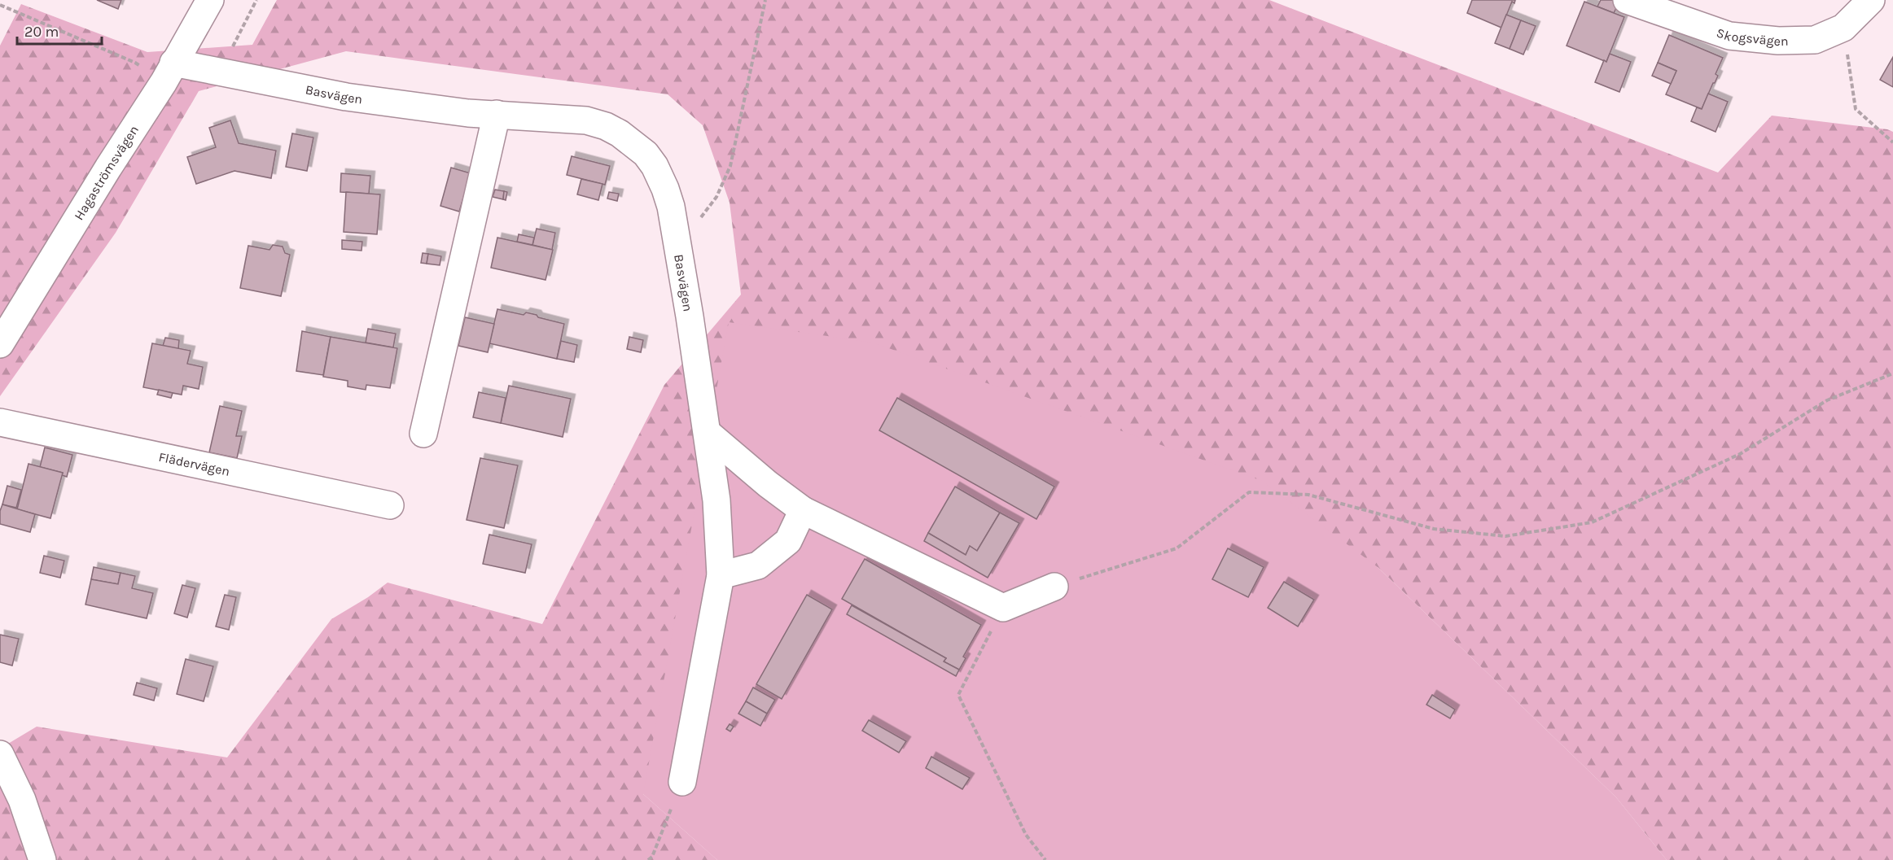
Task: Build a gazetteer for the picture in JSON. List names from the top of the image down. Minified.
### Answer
{"streets":{"street":["Skogsvägen","Basvägen","Hagaströmsvägen","Flädervägen"]},"crossings":[["Basvägen","Hagaströmsvägen"]],"scale_bar":"20 m"}
